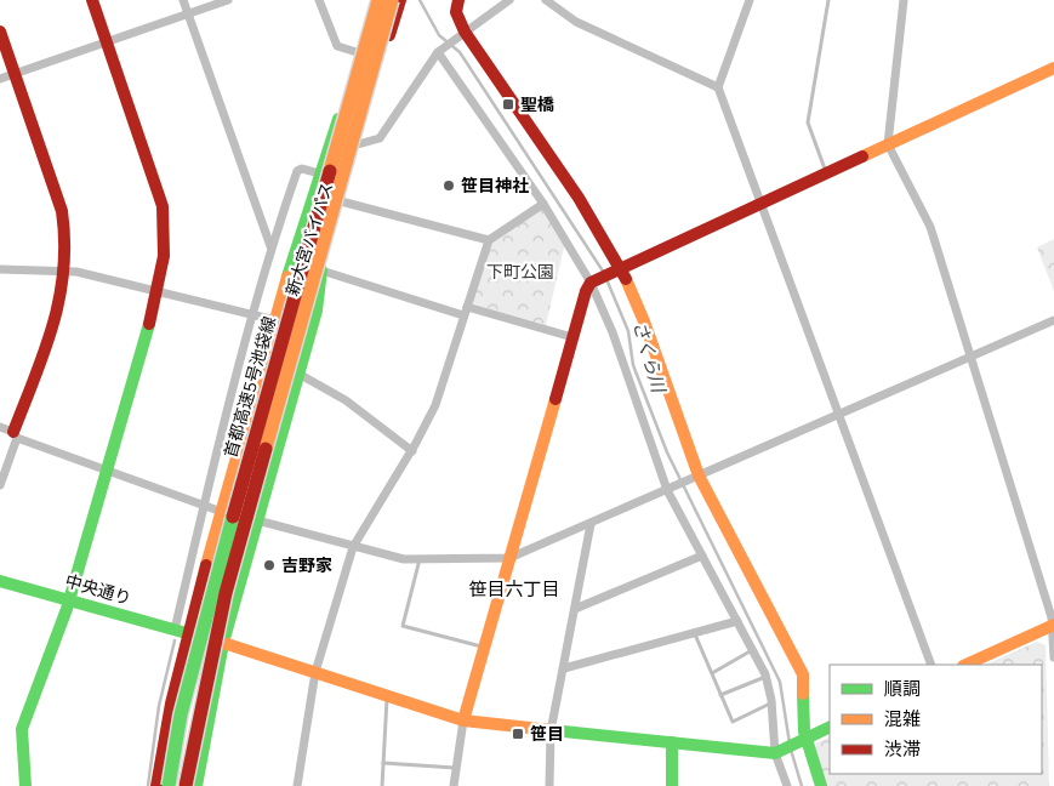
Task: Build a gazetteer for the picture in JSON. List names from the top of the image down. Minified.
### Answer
{"streets":{"main road":["新大宮バイパス","首都高速5号池袋線","中央通り"]},"districts":["笹目六丁目"],"water":["さくら川"],"parks":["下町公園"],"places":{"transit":["聖橋","笹目"],"other":["笹目神社","吉野家"]},"legend":["順調","混雑","渋滞"]}
